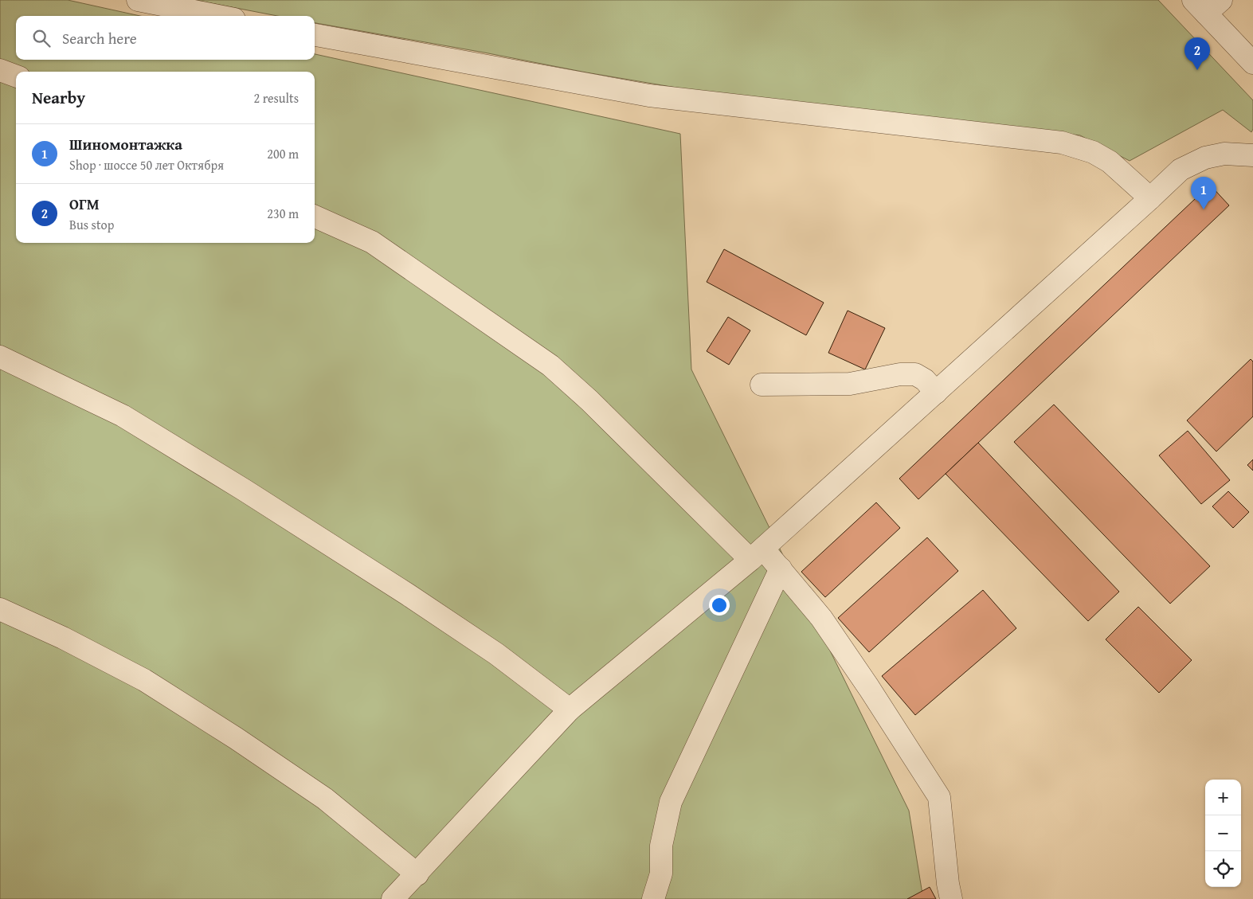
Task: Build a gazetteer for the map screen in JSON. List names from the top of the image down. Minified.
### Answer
{"page":{"search":"Search here","pins":["2","1"],"heading":["Nearby","2 results"],"list":[{"mark":"1","name":"Шиномонтажка","note":"Shop · шоссе 50 лет Октября","value":"200 m"},{"mark":"2","name":"ОГМ","note":"Bus stop","value":"230 m"}],"map_buttons":["+","−"]}}
